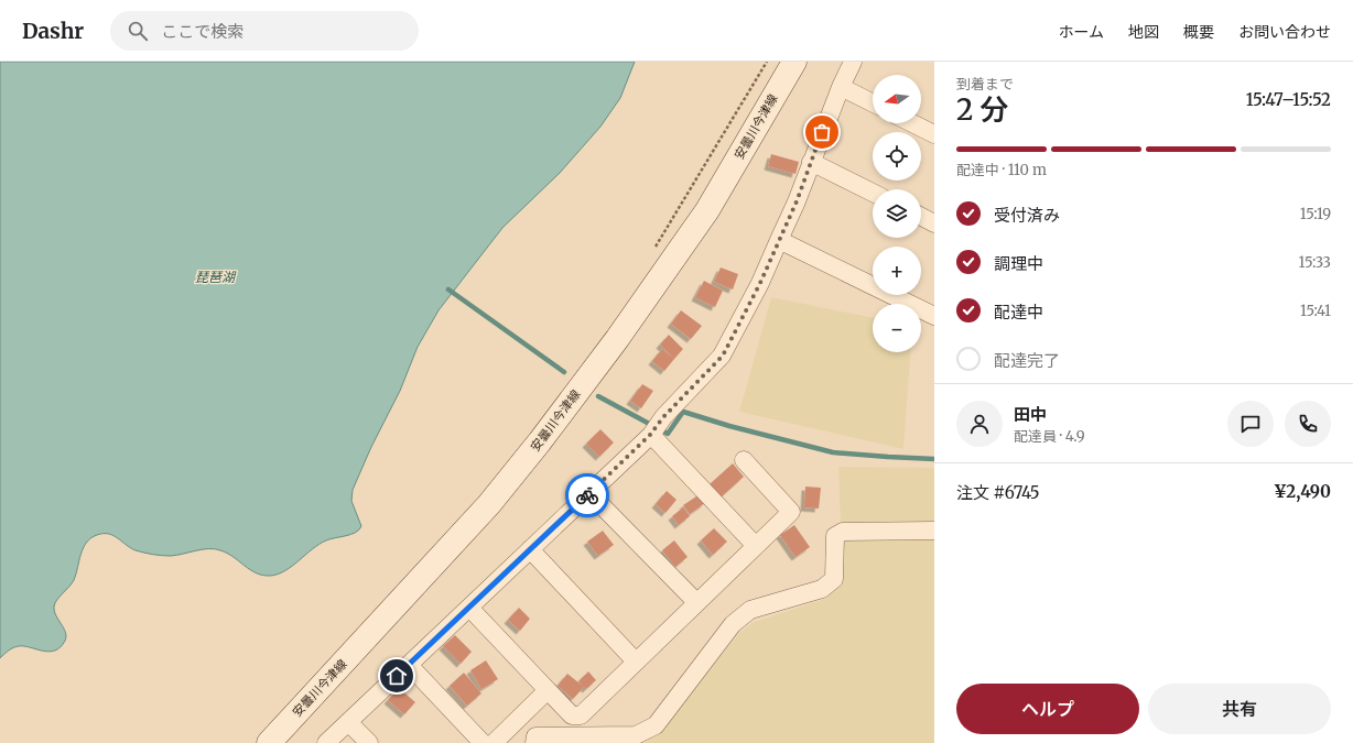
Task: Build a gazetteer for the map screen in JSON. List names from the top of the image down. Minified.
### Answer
{"streets":{"main road":["安曇川今津線"]},"water":["琵琶湖"],"north":"left","page":{"header":"Dashr","search":"ここで検索","nav":["ホーム","地図","概要","お問い合わせ"],"heading":["2 分","到着まで","15:47–15:52"],"panel":["田中","配達員 · 4.9","注文 #6745","¥2,490"],"map_buttons":["+","−"],"bar":"配達中 · 110 m","list":[["受付済み","15:19"],["調理中","15:33"],["配達中","15:41"],"配達完了"],"buttons":["ヘルプ","共有"]}}
